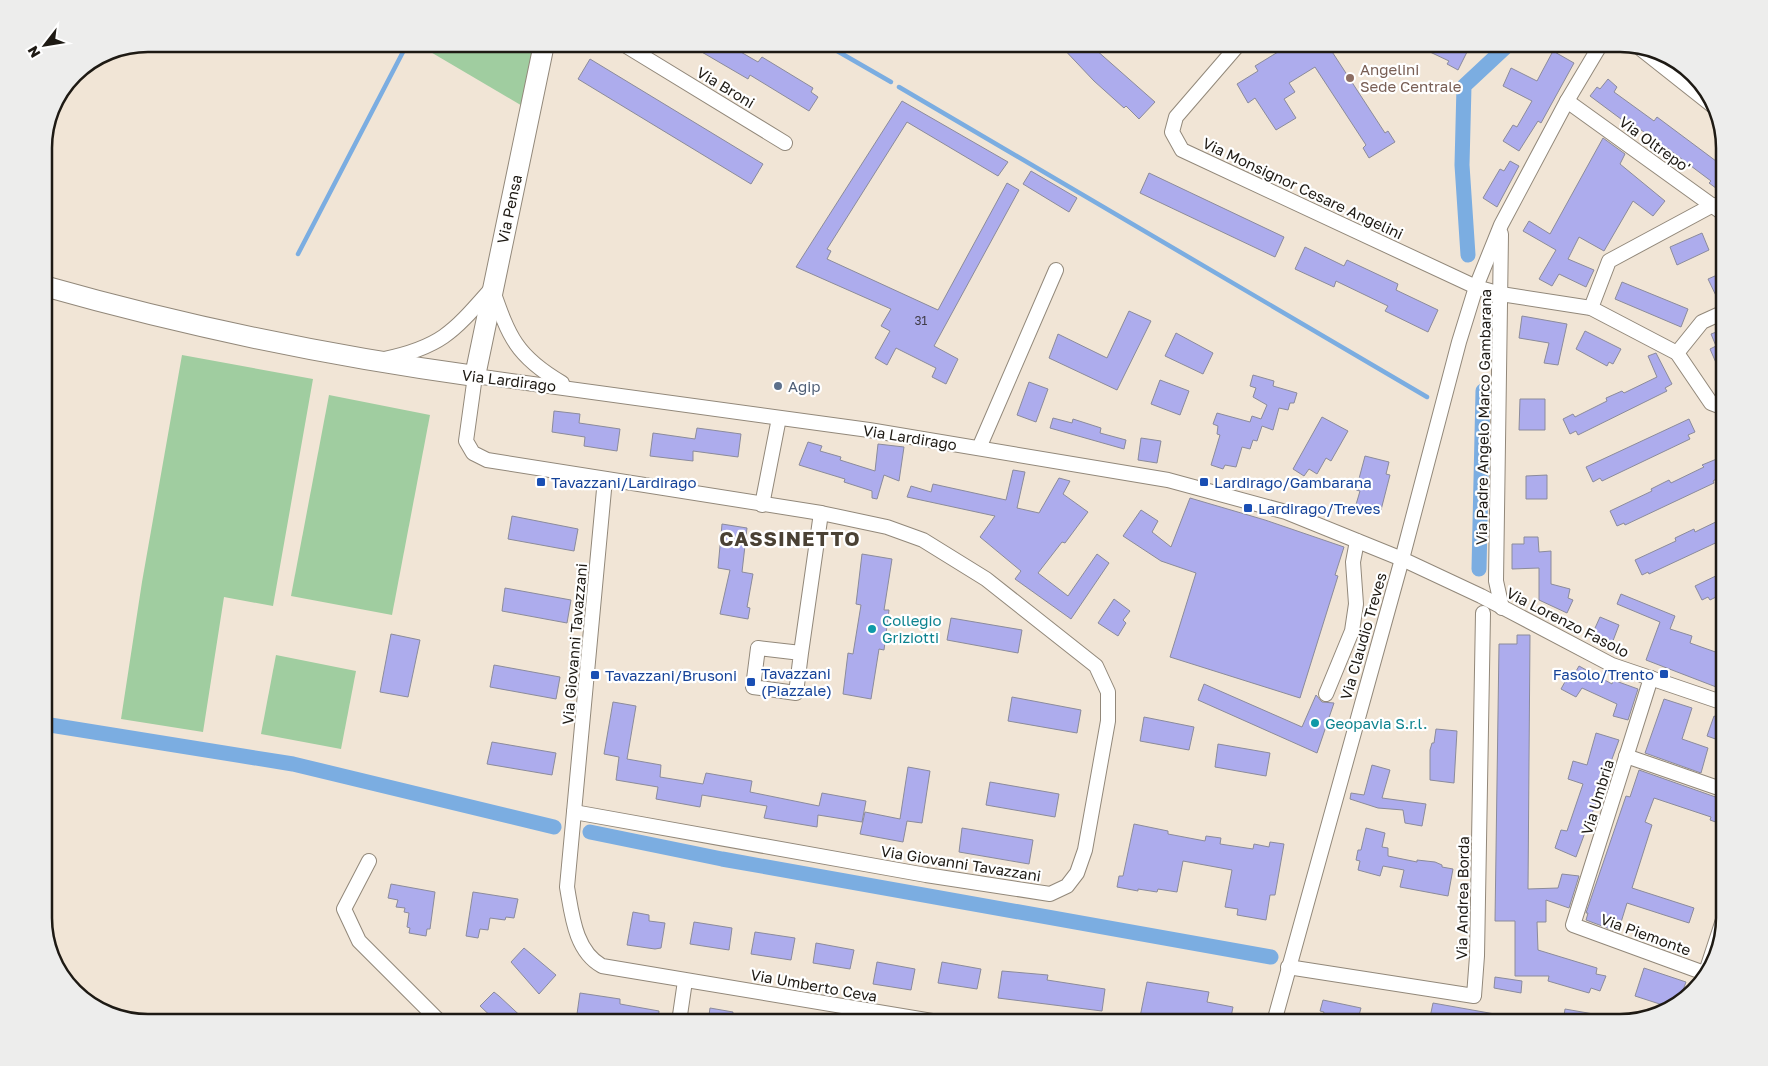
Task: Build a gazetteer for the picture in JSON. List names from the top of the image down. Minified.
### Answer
{"streets":{"street":["Via Broni","Via Oltrepo'","Via Monsignor Cesare Angelini","Via Pensa","Via Lardirago","Via Padre Angelo Marco Gambarana","Via Lorenzo Fasolo","Via Claudio Treves","Via Giovanni Tavazzani","Via Umbria","Via Andrea Borda","Via Piemonte","Via Umberto Ceva"]},"crossings":[["Via Oltrepo'","Via Padre Angelo Marco Gambarana"],["Via Monsignor Cesare Angelini","Via Padre Angelo Marco Gambarana"],["Via Monsignor Cesare Angelini","Via Claudio Treves"],["Via Pensa","Via Lardirago"],["Via Pensa","Via Giovanni Tavazzani"],["Via Lardirago","Via Lorenzo Fasolo"],["Via Lardirago","Via Claudio Treves"],["Via Lardirago","Via Giovanni Tavazzani"],["Via Padre Angelo Marco Gambarana","Via Lorenzo Fasolo"],["Via Padre Angelo Marco Gambarana","Via Claudio Treves"],["Via Lorenzo Fasolo","Via Claudio Treves"],["Via Lorenzo Fasolo","Via Umbria"],["Via Claudio Treves","Via Andrea Borda"],["Via Giovanni Tavazzani","Via Umberto Ceva"],["Via Umbria","Via Piemonte"]],"districts":["CASSINETTO"],"places":{"other":["Angelini Sede Centrale","Agip","Collegio Griziotti","Geopavia S.r.l."],"transit":["Tavazzani/Lardirago","Lardirago/Gambarana","Lardirago/Treves","Fasolo/Trento","Tavazzani/Brusoni","Tavazzani (Piazzale)"]},"house_numbers":["31"],"north":"bottom left"}
